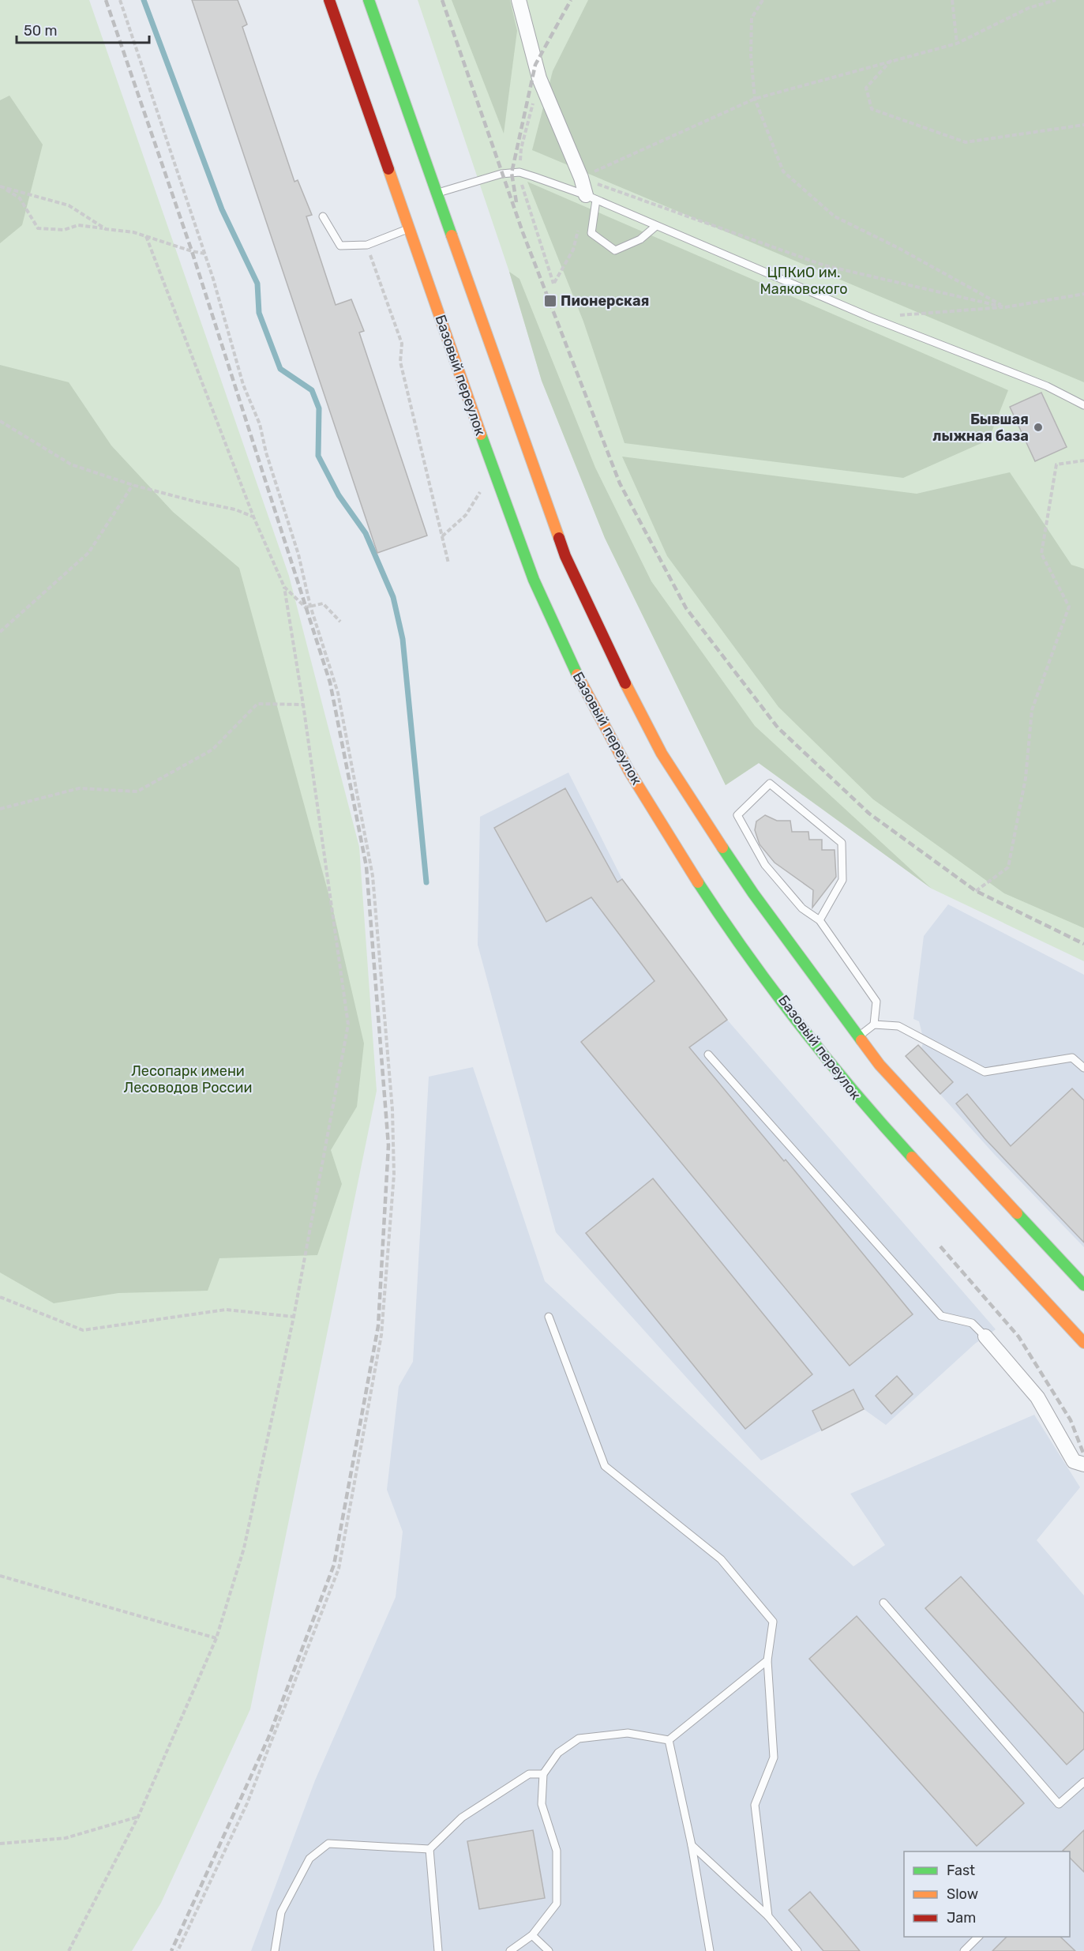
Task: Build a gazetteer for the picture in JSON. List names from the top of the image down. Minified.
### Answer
{"streets":{"main road":["Базовый переулок"]},"parks":["ЦПКиО им. Маяковского","Лесопарк имени Лесоводов России"],"places":{"transit":["Пионерская"],"other":["Бывшая лыжная база"]},"legend":["Fast","Slow","Jam"],"scale_bar":"50 m"}
